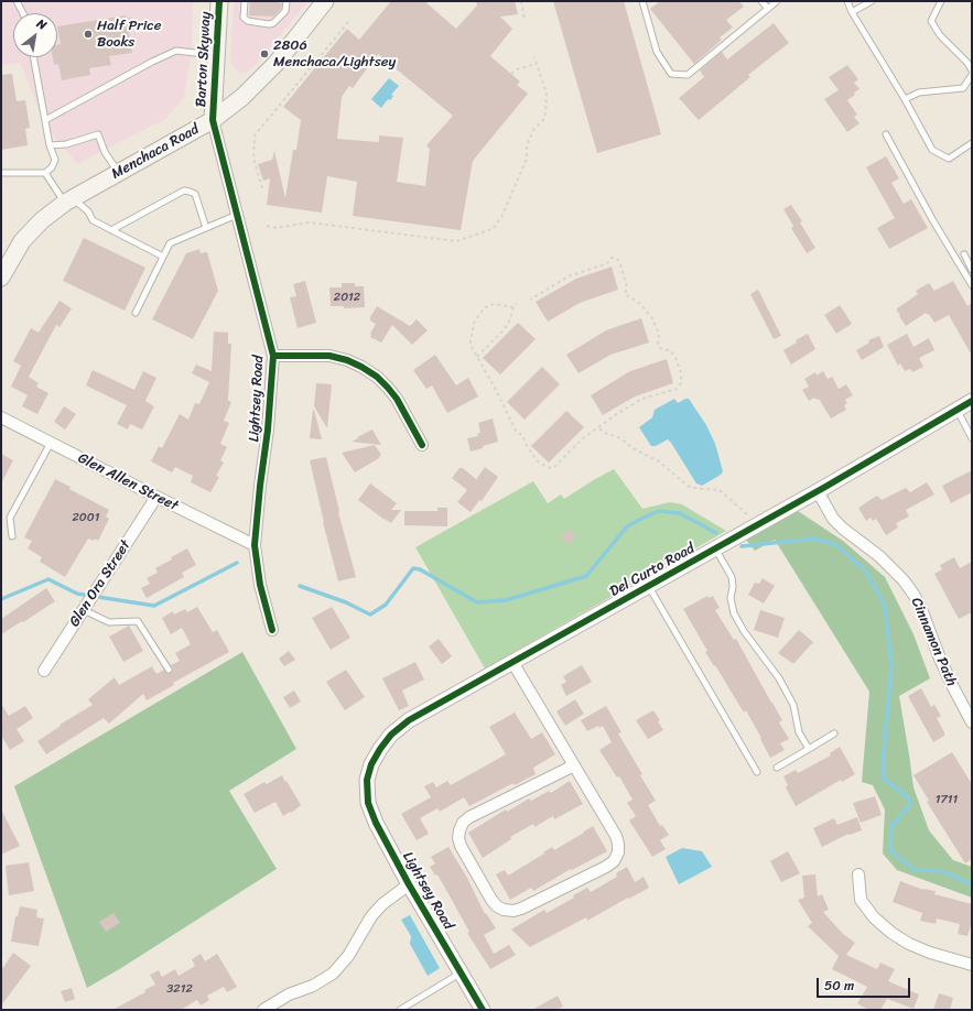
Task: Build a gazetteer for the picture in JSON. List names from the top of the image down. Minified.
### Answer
{"streets":{"main road":["Barton Skyway","Menchaca Road"],"street":["Lightsey Road","Glen Allen Street","Del Curto Road","Glen Ora Street","Cinnamon Path"]},"crossings":[["Barton Skyway","Menchaca Road"],["Barton Skyway","Lightsey Road"],["Menchaca Road","Lightsey Road"],["Lightsey Road","Glen Allen Street"],["Lightsey Road","Del Curto Road"],["Glen Allen Street","Glen Ora Street"],["Del Curto Road","Cinnamon Path"]],"places":["Half Price Books","2806 Menchaca/Lightsey"],"house_numbers":["2012","2001","1711","3212"],"scale_bar":"50 m","north":"top right"}
